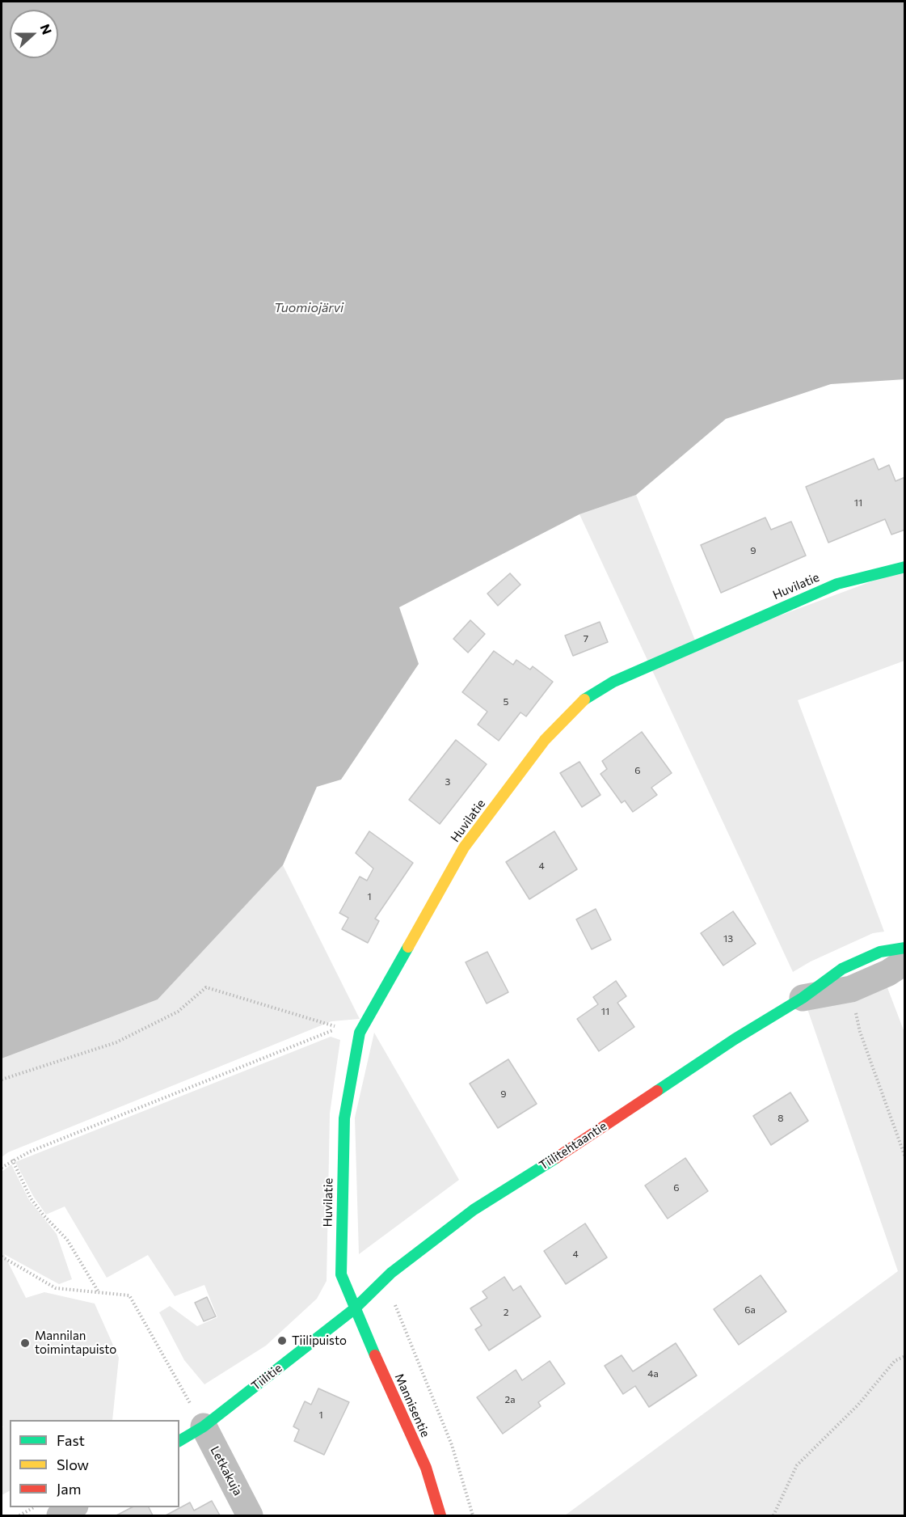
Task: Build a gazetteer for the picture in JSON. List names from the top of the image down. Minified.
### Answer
{"streets":{"street":["Huvilatie","Tiilitehtaantie","Tiilitie","Mannisentie","Letkakuja"]},"crossings":[["Huvilatie","Tiilitehtaantie"],["Huvilatie","Tiilitie"],["Huvilatie","Mannisentie"],["Tiilitehtaantie","Tiilitie"],["Tiilitehtaantie","Mannisentie"],["Tiilitie","Mannisentie"],["Tiilitie","Letkakuja"]],"water":["Tuomiojärvi"],"places":["Tiilipuisto","Mannilan toimintapuisto"],"house_numbers":["11","9","7","5","6","3","4","1","13","11","9","8","6","4","6a","2","4a","2a","1"],"legend":["Fast","Slow","Jam"],"north":"right"}
